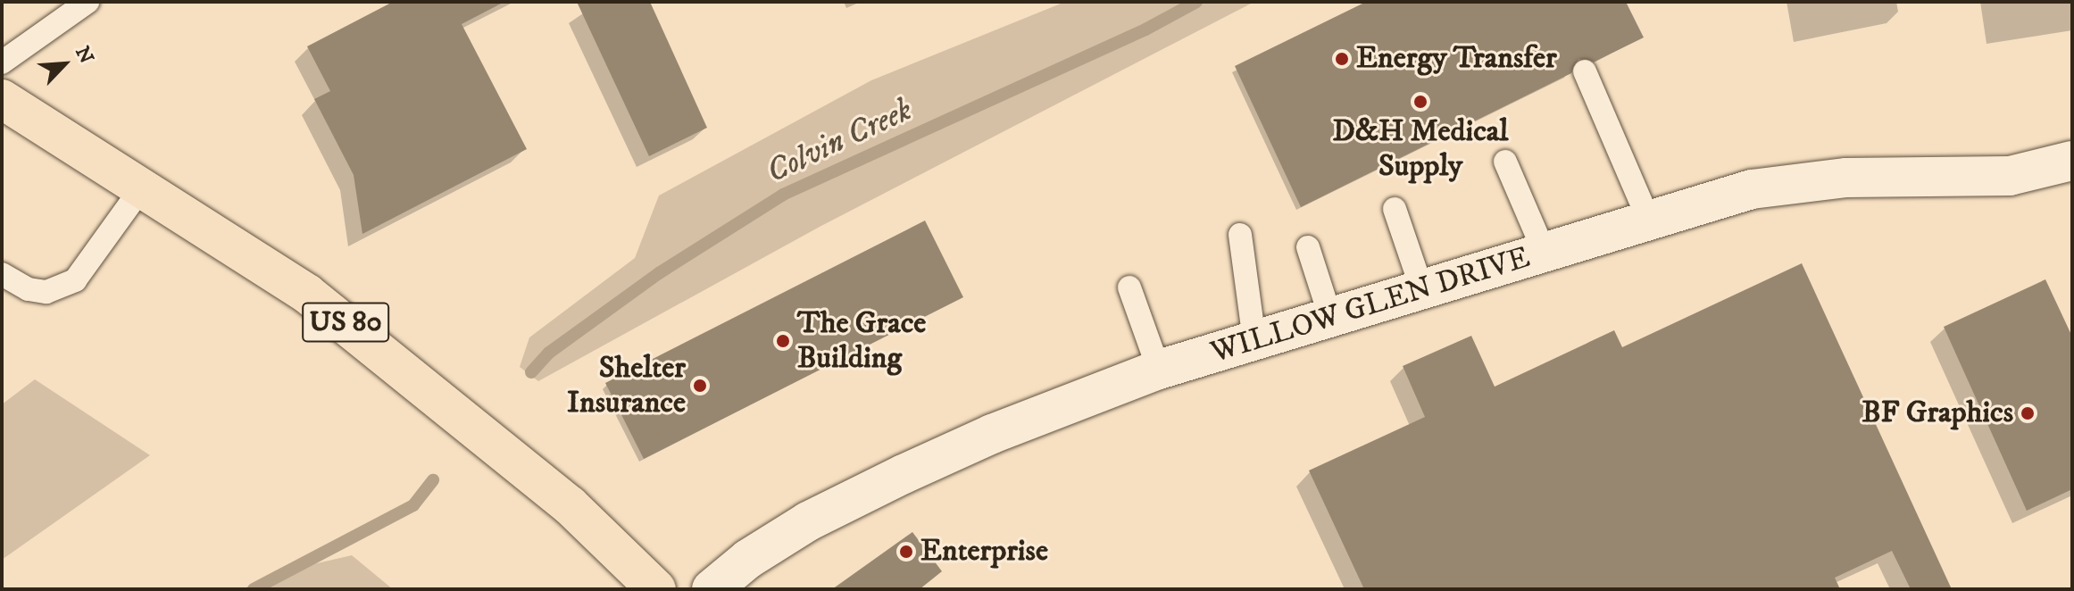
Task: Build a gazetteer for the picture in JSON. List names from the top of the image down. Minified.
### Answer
{"streets":{"main road":["US 80"],"street":["WILLOW GLEN DRIVE"]},"water":["Colvin Creek"],"places":["Energy Transfer","D&H Medical Supply","The Grace Building","Shelter Insurance","BF Graphics","Enterprise"],"north":"top right"}
